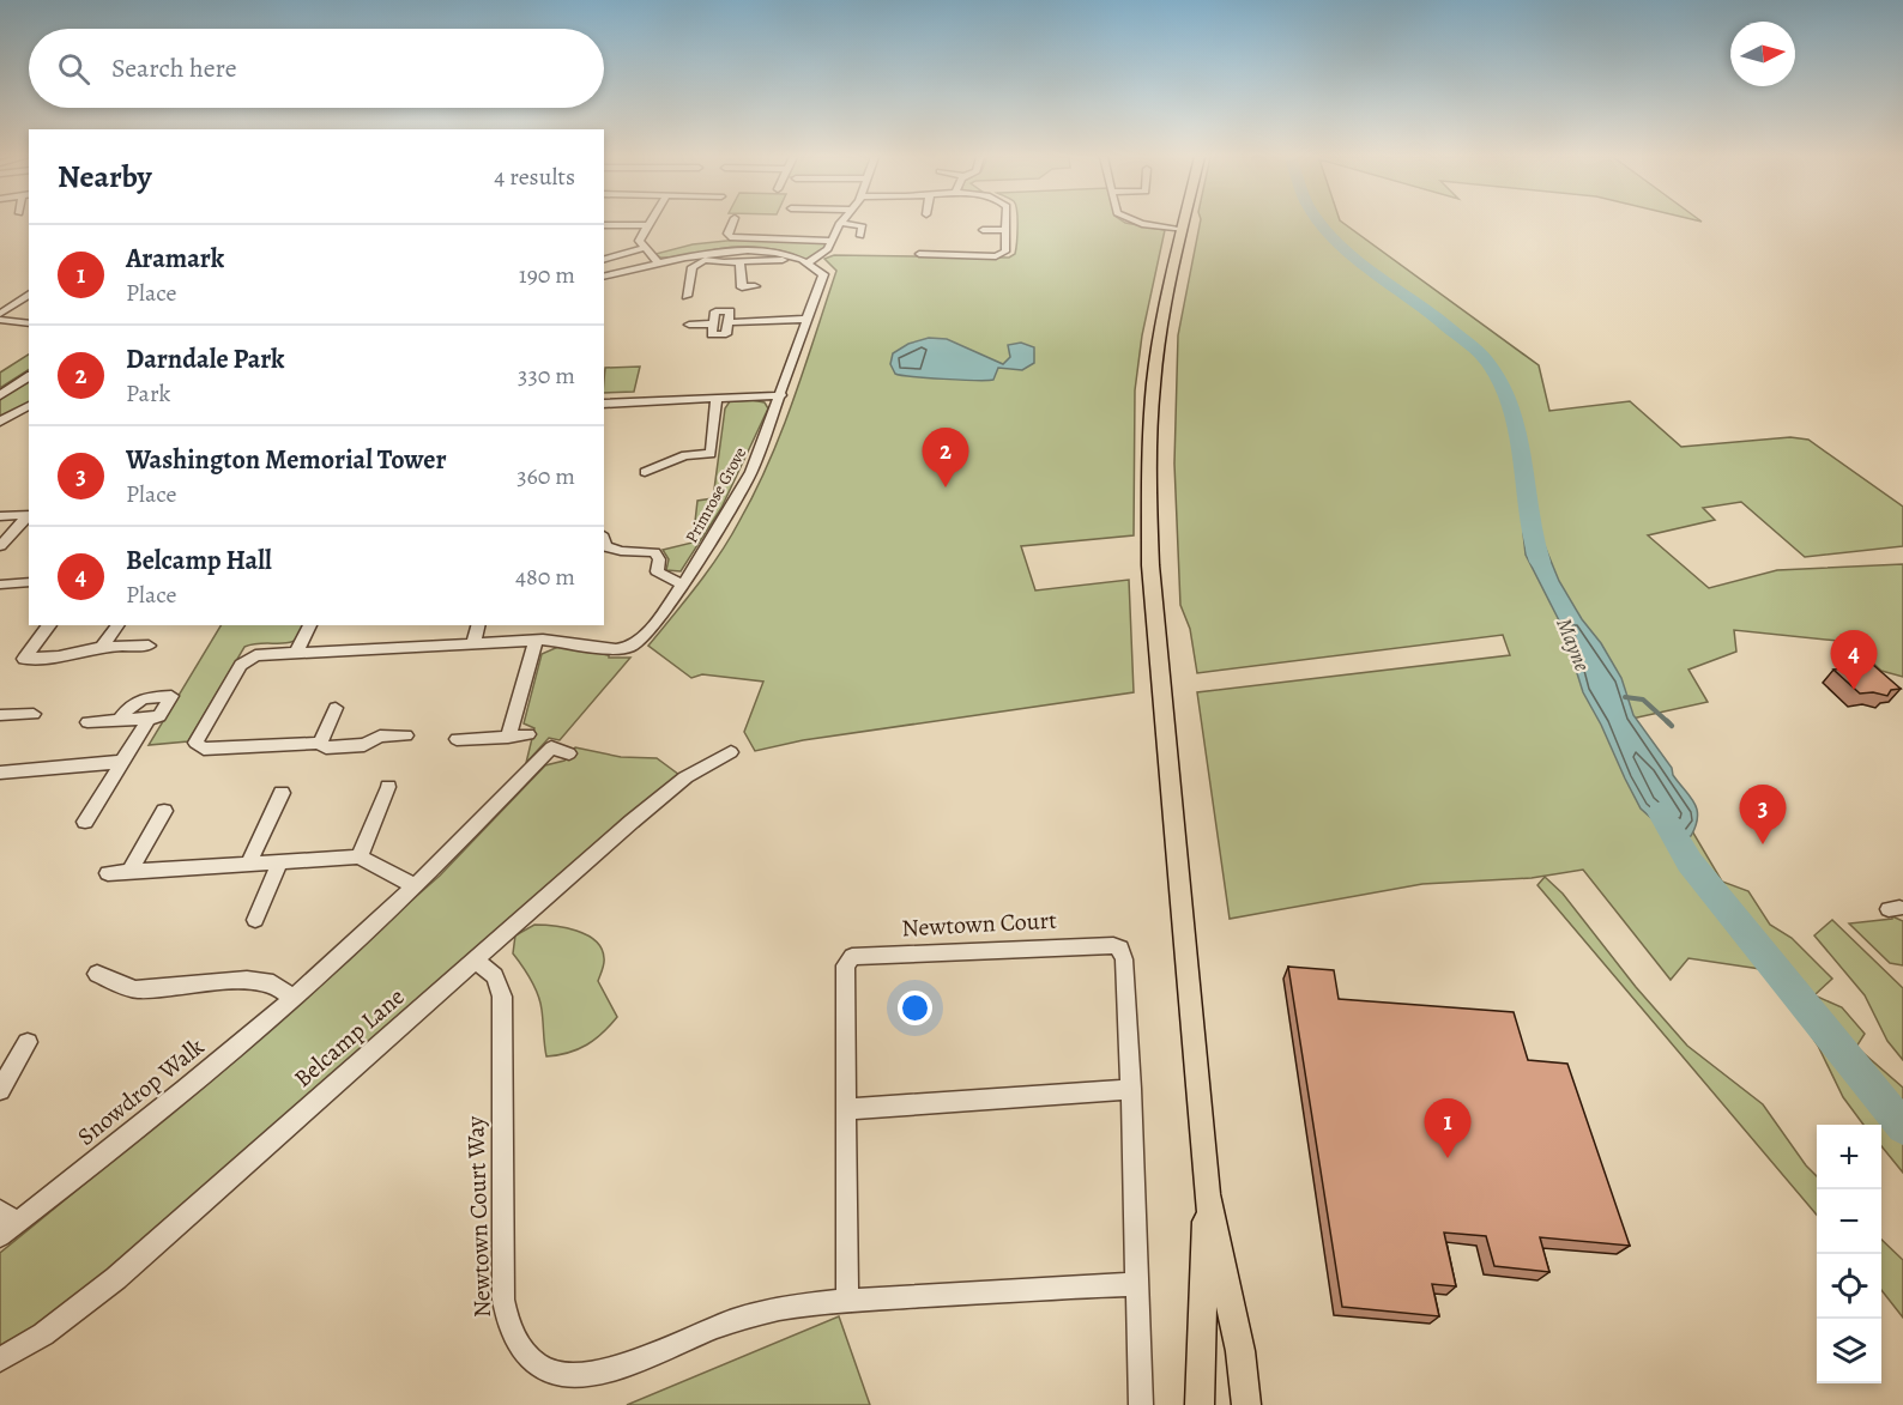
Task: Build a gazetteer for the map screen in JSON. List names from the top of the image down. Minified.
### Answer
{"streets":{"street":["Primrose Grove","Newtown Court","Belcamp Lane","Snowdrop Walk","Newtown Court Way"]},"crossings":[["Newtown Court","Newtown Court Way"],["Belcamp Lane","Newtown Court Way"]],"water":["Mayne"],"north":"right","page":{"search":"Search here","heading":["Nearby","4 results"],"list":[{"mark":"1","name":"Aramark","note":"Place","value":"190 m"},{"mark":"2","name":"Darndale Park","note":"Park","value":"330 m"},{"mark":"3","name":"Washington Memorial Tower","note":"Place","value":"360 m"},{"mark":"4","name":"Belcamp Hall","note":"Place","value":"480 m"}],"pins":["2","4","3","1"],"map_buttons":["+","−"]}}
